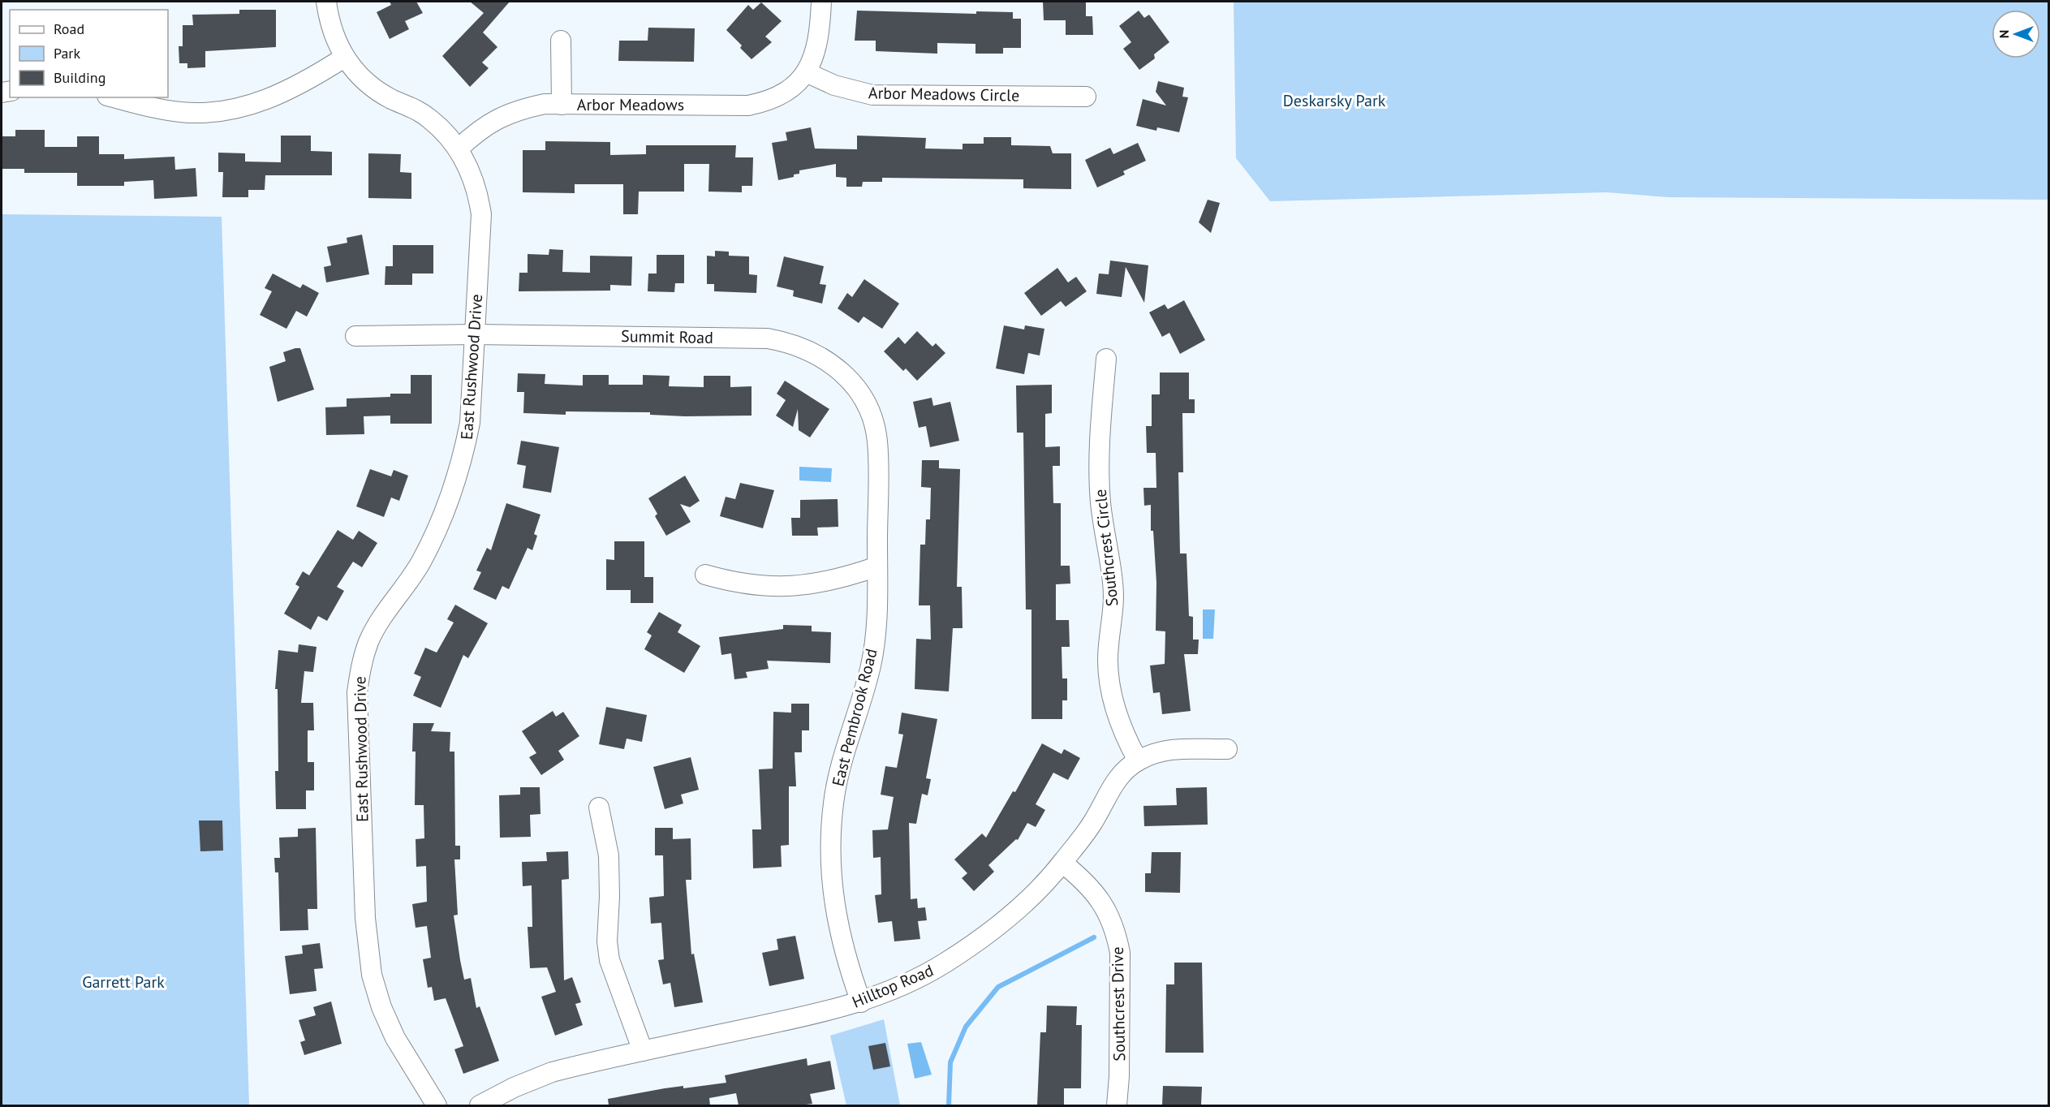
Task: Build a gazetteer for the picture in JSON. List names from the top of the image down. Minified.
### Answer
{"streets":{"street":["Arbor Meadows Circle","Arbor Meadows","Summit Road","East Rushwood Drive","Southcrest Circle","East Pembrook Road","Hilltop Road","Southcrest Drive"]},"crossings":[["Arbor Meadows Circle","Arbor Meadows"],["Arbor Meadows","East Rushwood Drive"],["Summit Road","East Rushwood Drive"],["Summit Road","East Pembrook Road"],["Southcrest Circle","Hilltop Road"],["East Pembrook Road","Hilltop Road"],["Hilltop Road","Southcrest Drive"]],"parks":["Deskarsky Park","Garrett Park"],"legend":["Road","Park","Building"],"north":"left"}
